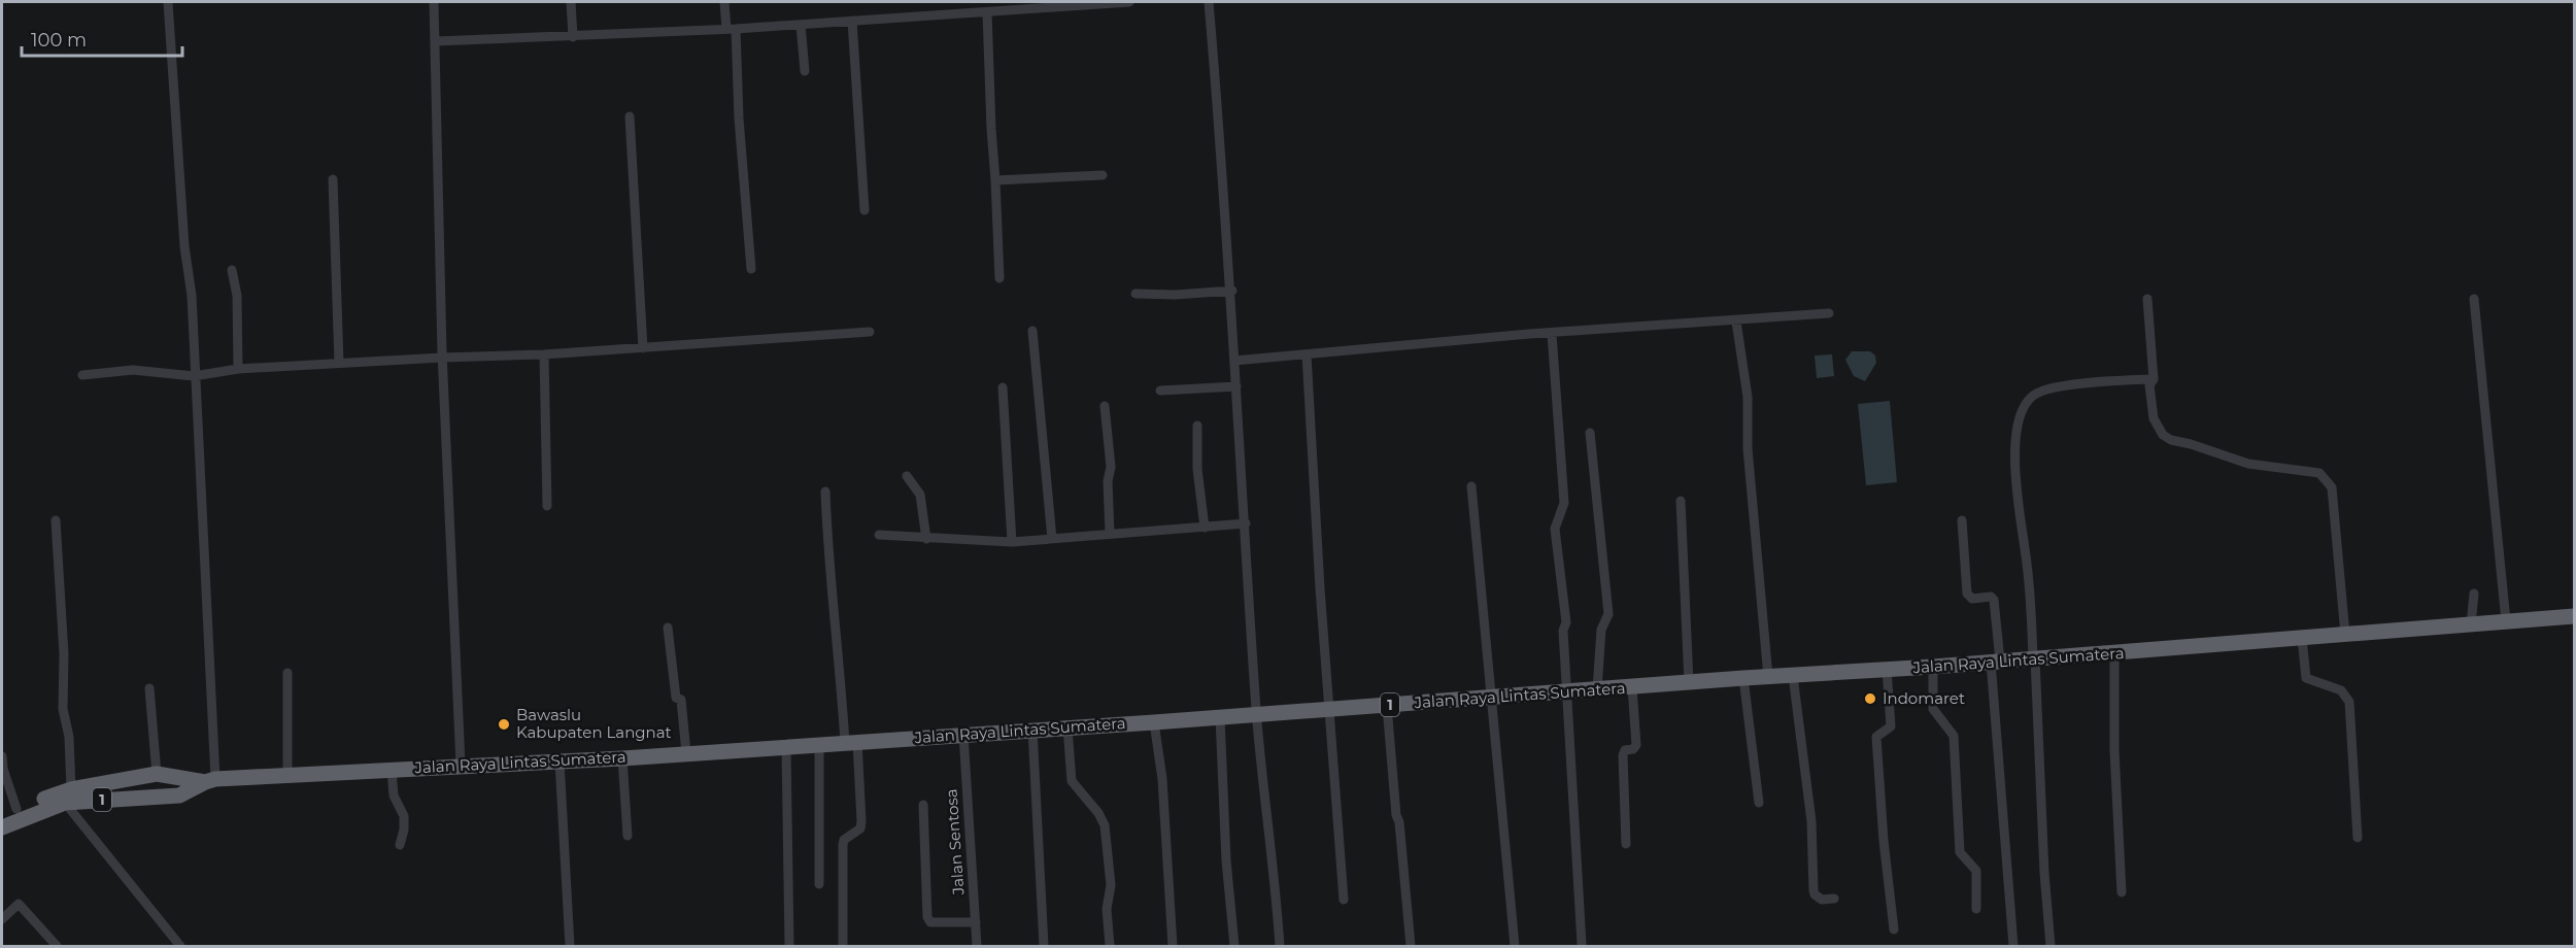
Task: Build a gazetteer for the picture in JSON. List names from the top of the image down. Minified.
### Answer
{"streets":{"highway":["Jalan Raya Lintas Sumatera","1"],"street":["Jalan Sentosa"]},"crossings":[["Jalan Raya Lintas Sumatera","Jalan Sentosa"]],"places":["Indomaret","Bawaslu Kabupaten Langnat"],"scale_bar":"100 m"}
